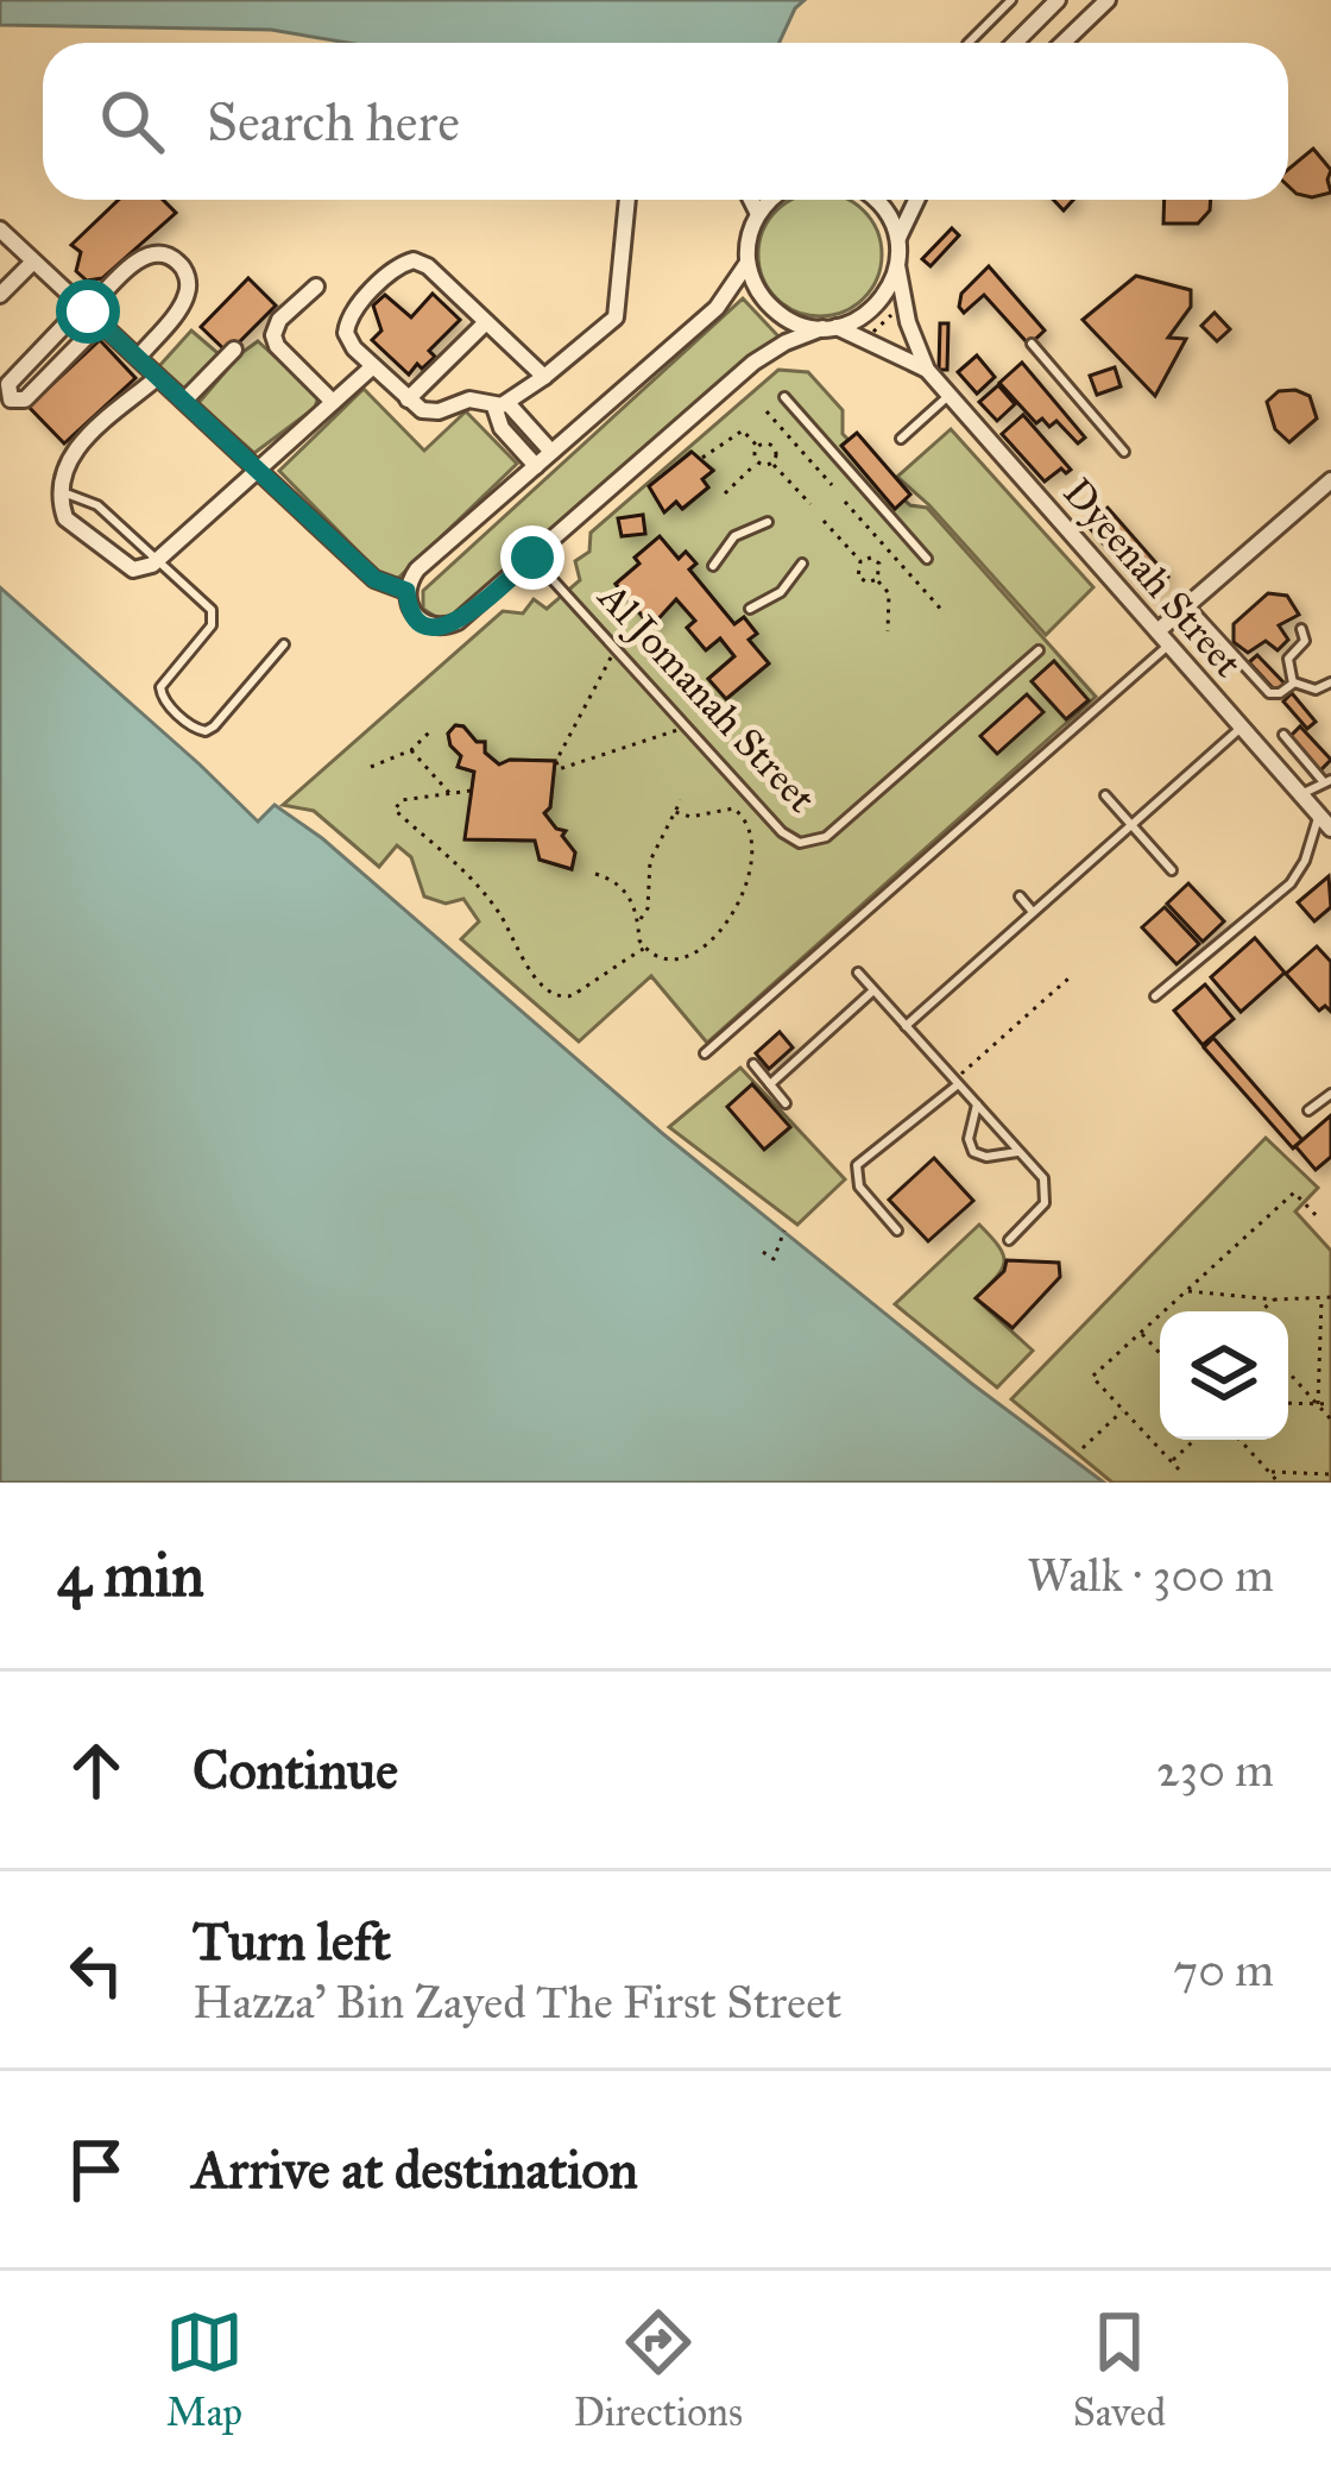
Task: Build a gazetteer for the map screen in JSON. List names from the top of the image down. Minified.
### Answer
{"streets":{"street":["Dyeenah Street"],"lane":["Al Jomanah Street"]},"page":{"search":"Search here","heading":["4 min","Walk · 300 m"],"list":[["Continue","230 m"],["Turn left","Hazza' Bin Zayed The First Street","70 m"],"Arrive at destination"],"nav":["Map","Directions","Saved"]}}
